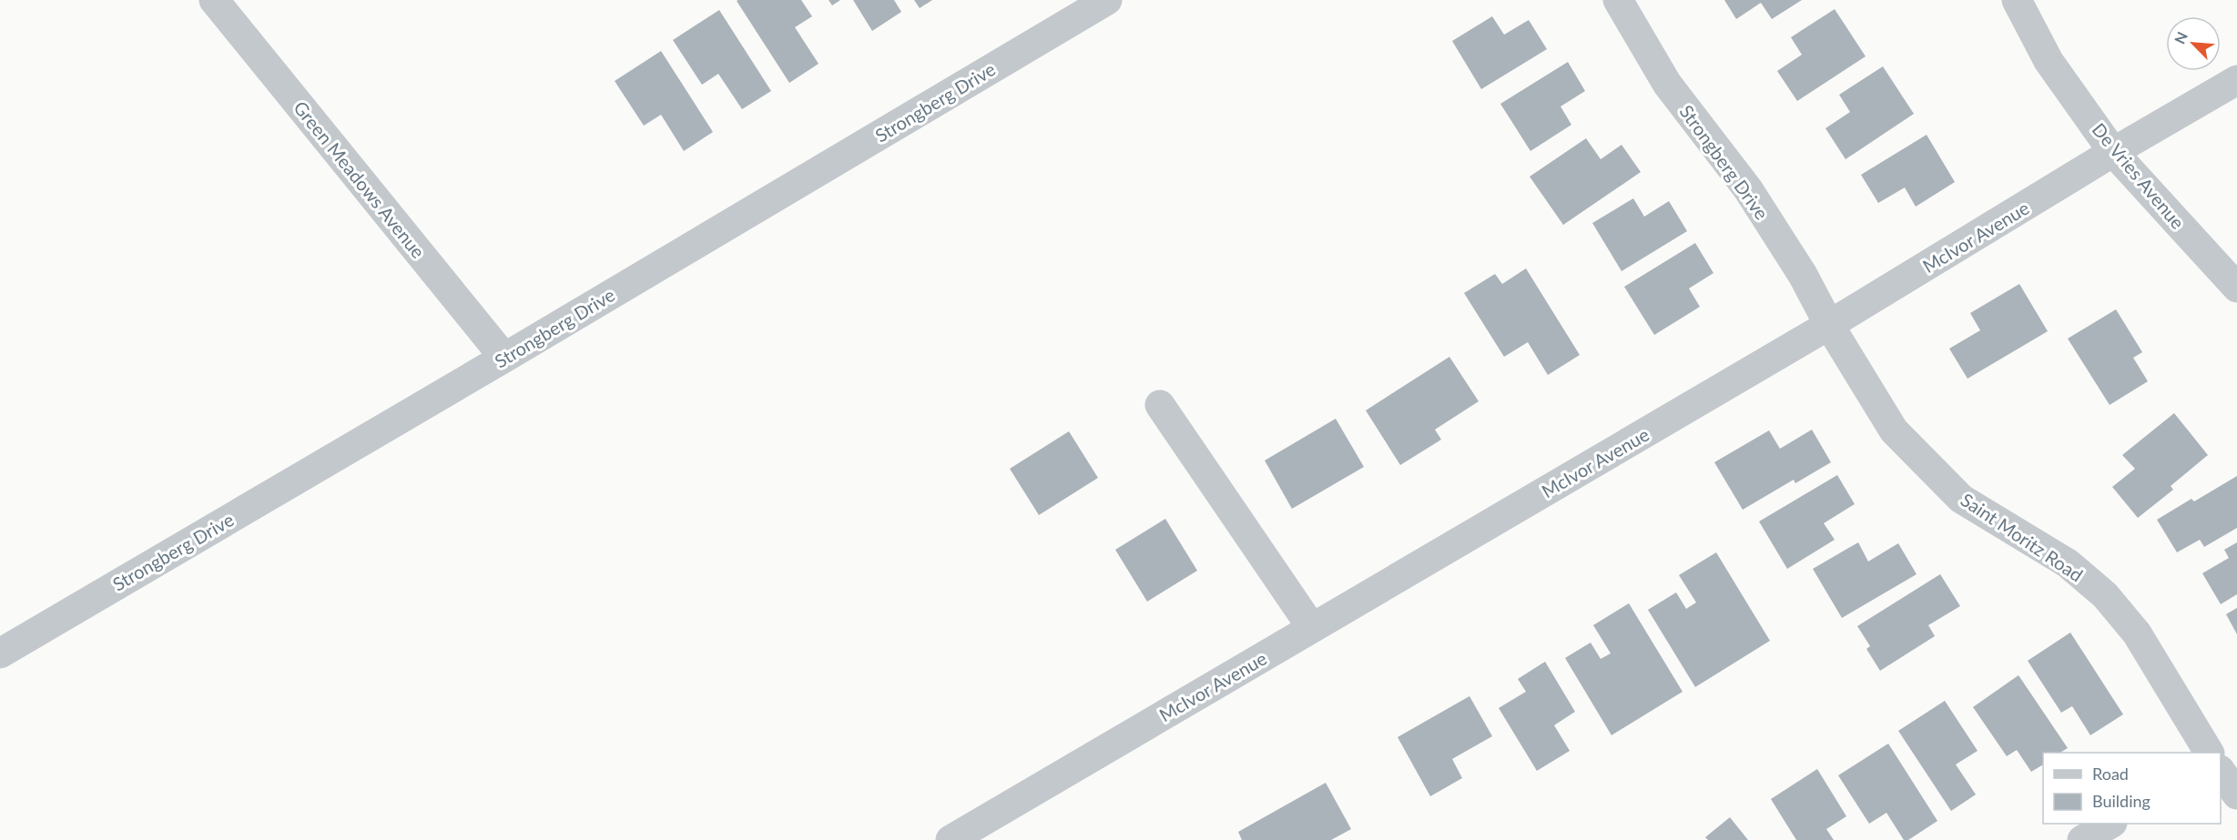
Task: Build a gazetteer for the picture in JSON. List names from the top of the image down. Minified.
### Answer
{"streets":{"street":["Strongberg Drive","De Vries Avenue","Green Meadows Avenue","McIvor Avenue","Saint Moritz Road"]},"crossings":[["Strongberg Drive","Green Meadows Avenue"],["Strongberg Drive","McIvor Avenue"],["Strongberg Drive","Saint Moritz Road"],["De Vries Avenue","McIvor Avenue"],["McIvor Avenue","Saint Moritz Road"]],"legend":["Road","Building"],"north":"top left"}
